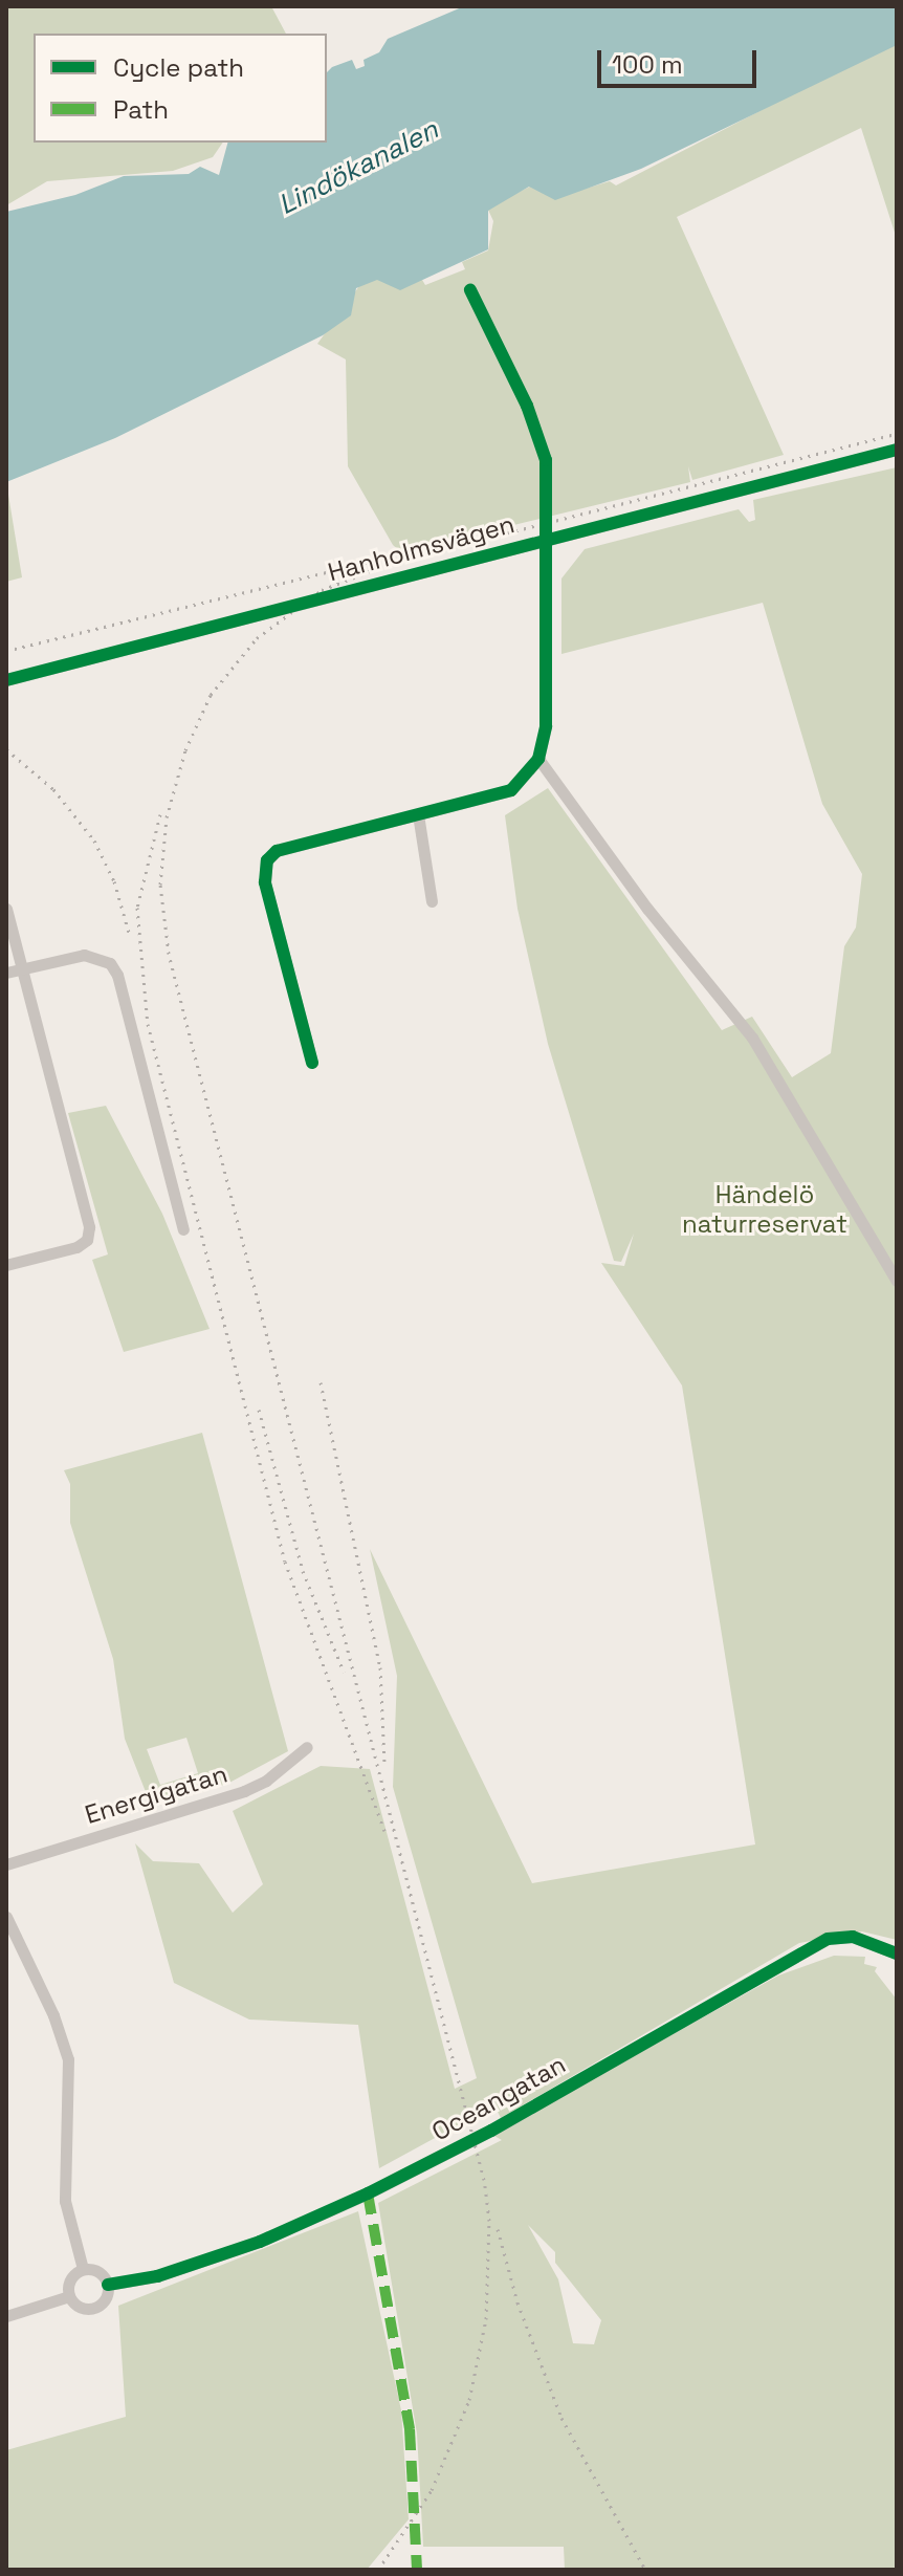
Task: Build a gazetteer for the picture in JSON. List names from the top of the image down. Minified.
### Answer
{"streets":{"street":["Hanholmsvägen","Energigatan","Oceangatan"]},"water":["Lindökanalen"],"parks":["Händelö naturreservat"],"legend":["Cycle path","Path"],"scale_bar":"100 m"}
